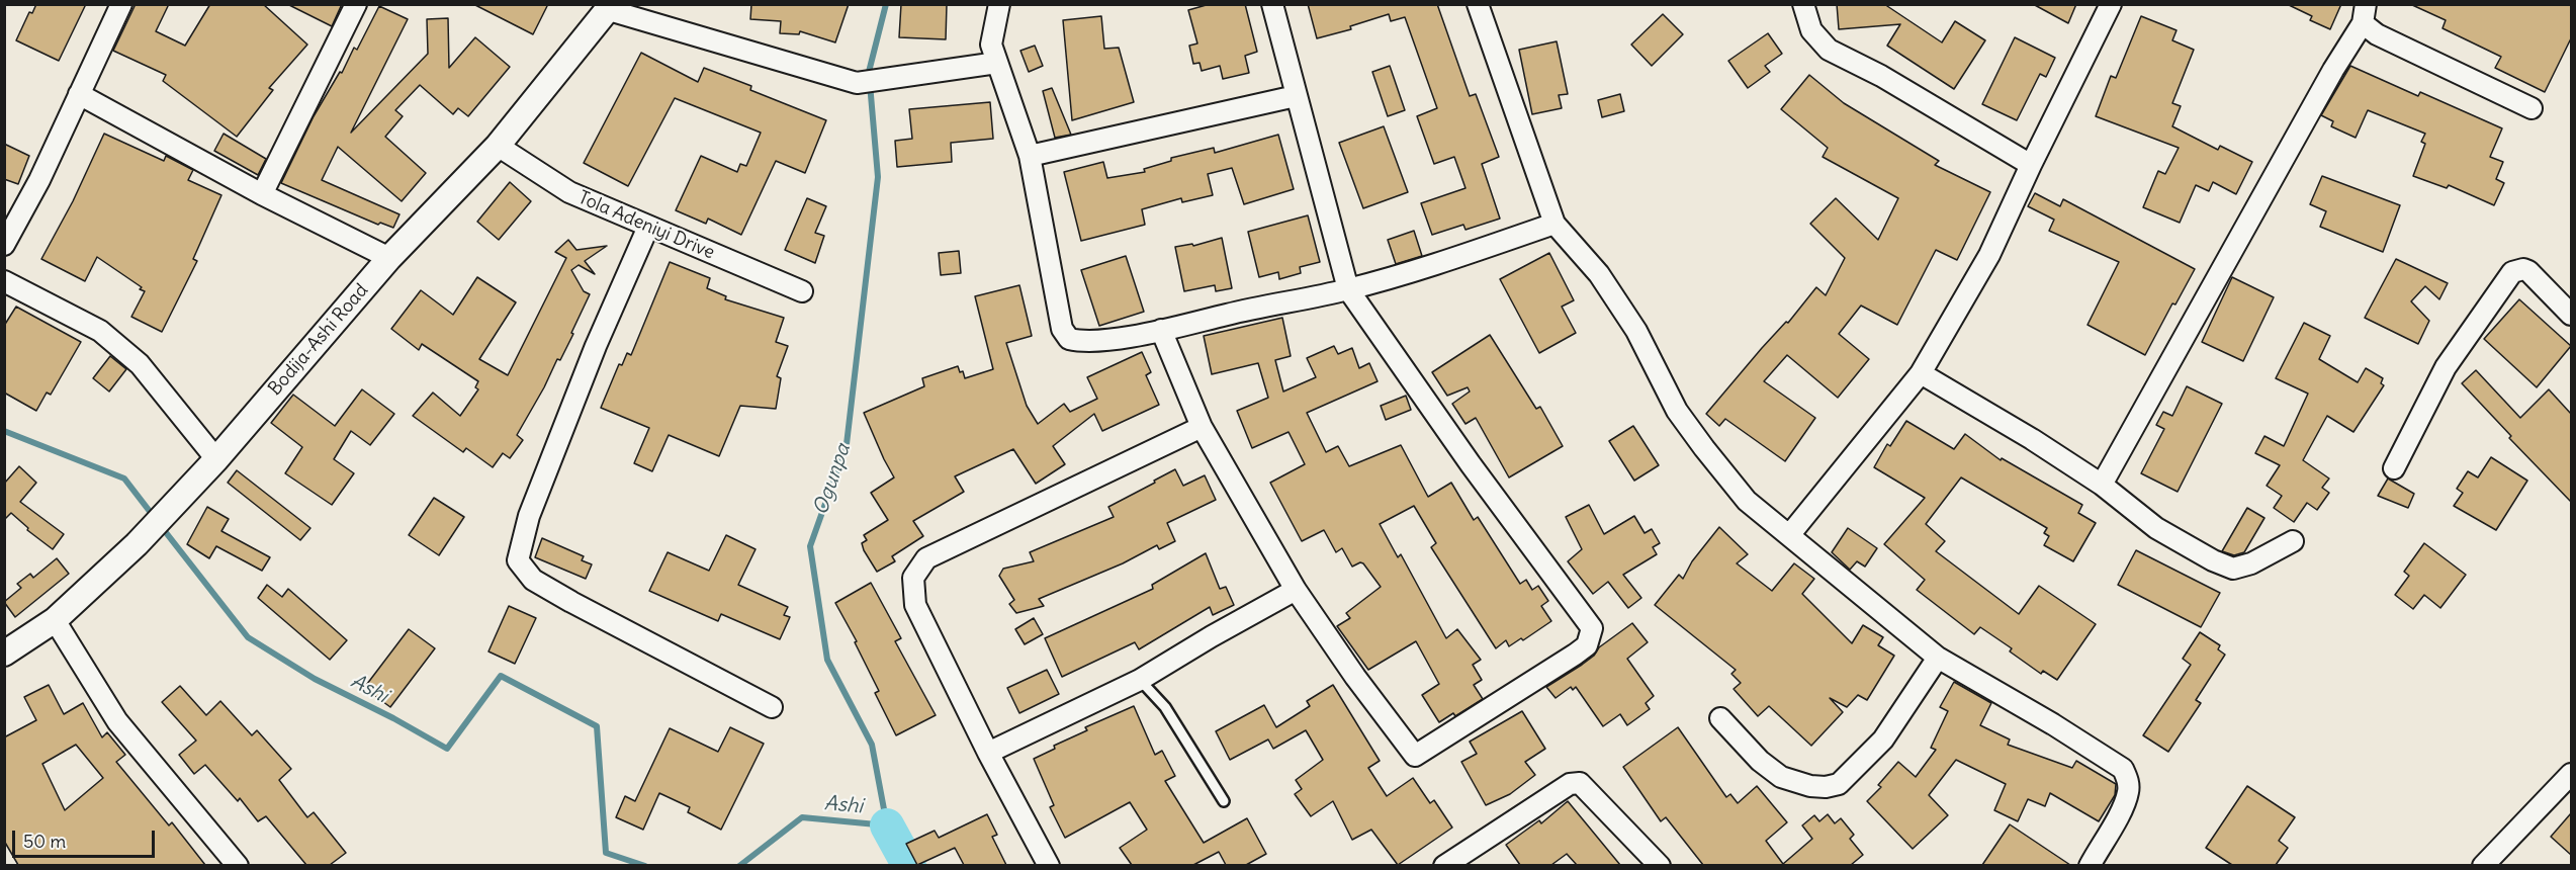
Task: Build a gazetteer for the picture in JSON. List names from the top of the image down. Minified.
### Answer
{"streets":{"street":["Tola Adeniyi Drive","Bodija-Ashi Road"]},"crossings":[["Tola Adeniyi Drive","Bodija-Ashi Road"]],"water":["Ogunpa","Ashi"],"scale_bar":"50 m"}
